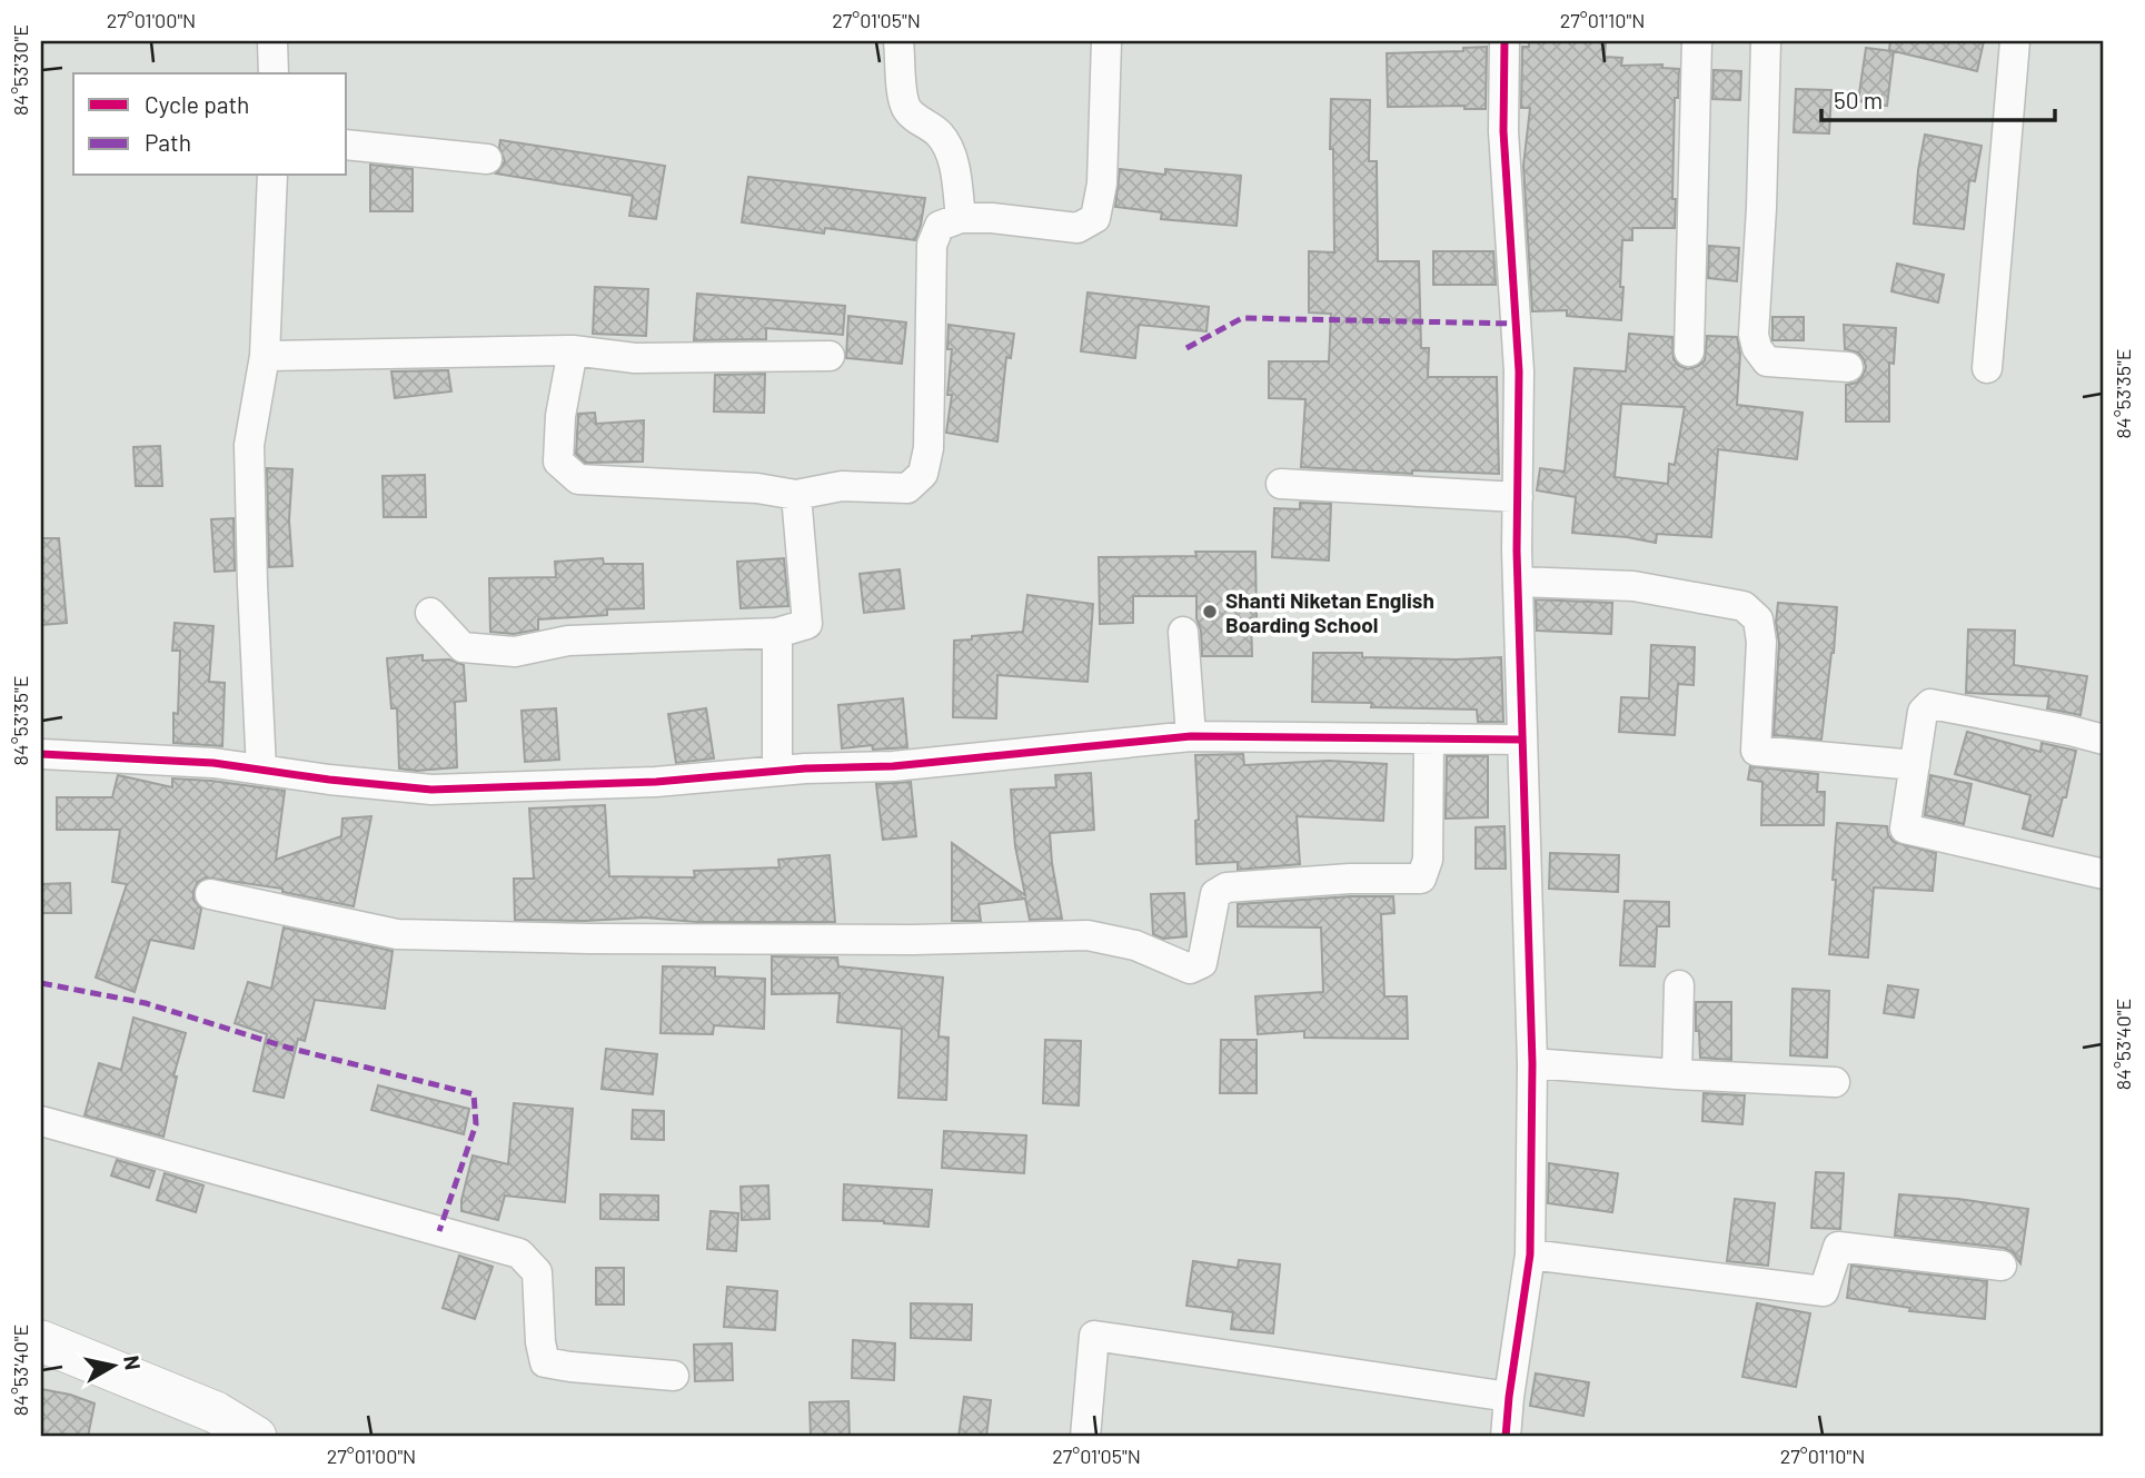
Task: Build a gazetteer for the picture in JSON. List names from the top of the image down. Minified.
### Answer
{"places":["Shanti Niketan English Boarding School"],"legend":["Cycle path","Path"],"scale_bar":"50 m","north":"right","coordinates":["27°01'00\"N","27°01'05\"N","27°01'10\"N","84°53'30\"E","84°53'35\"E","84°53'40\"E"]}
